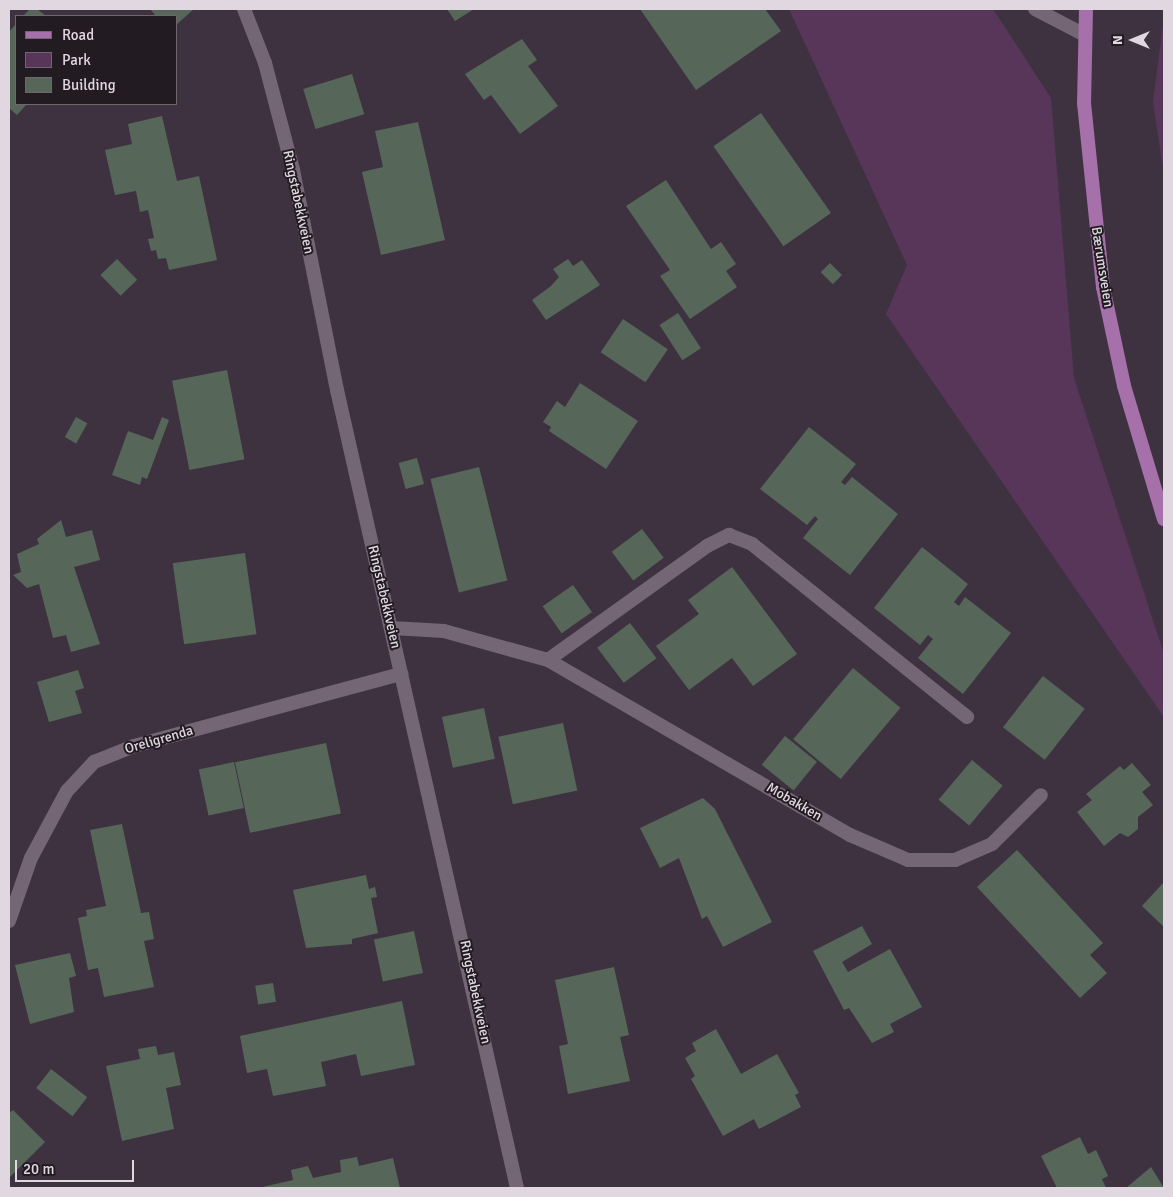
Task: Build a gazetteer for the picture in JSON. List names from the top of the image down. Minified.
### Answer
{"streets":{"main road":["Bærumsveien"],"street":["Ringstabekkveien","Oreligrenda","Mobakken"]},"crossings":[["Ringstabekkveien","Oreligrenda"],["Ringstabekkveien","Mobakken"]],"legend":["Road","Park","Building"],"scale_bar":"20 m","north":"left"}
